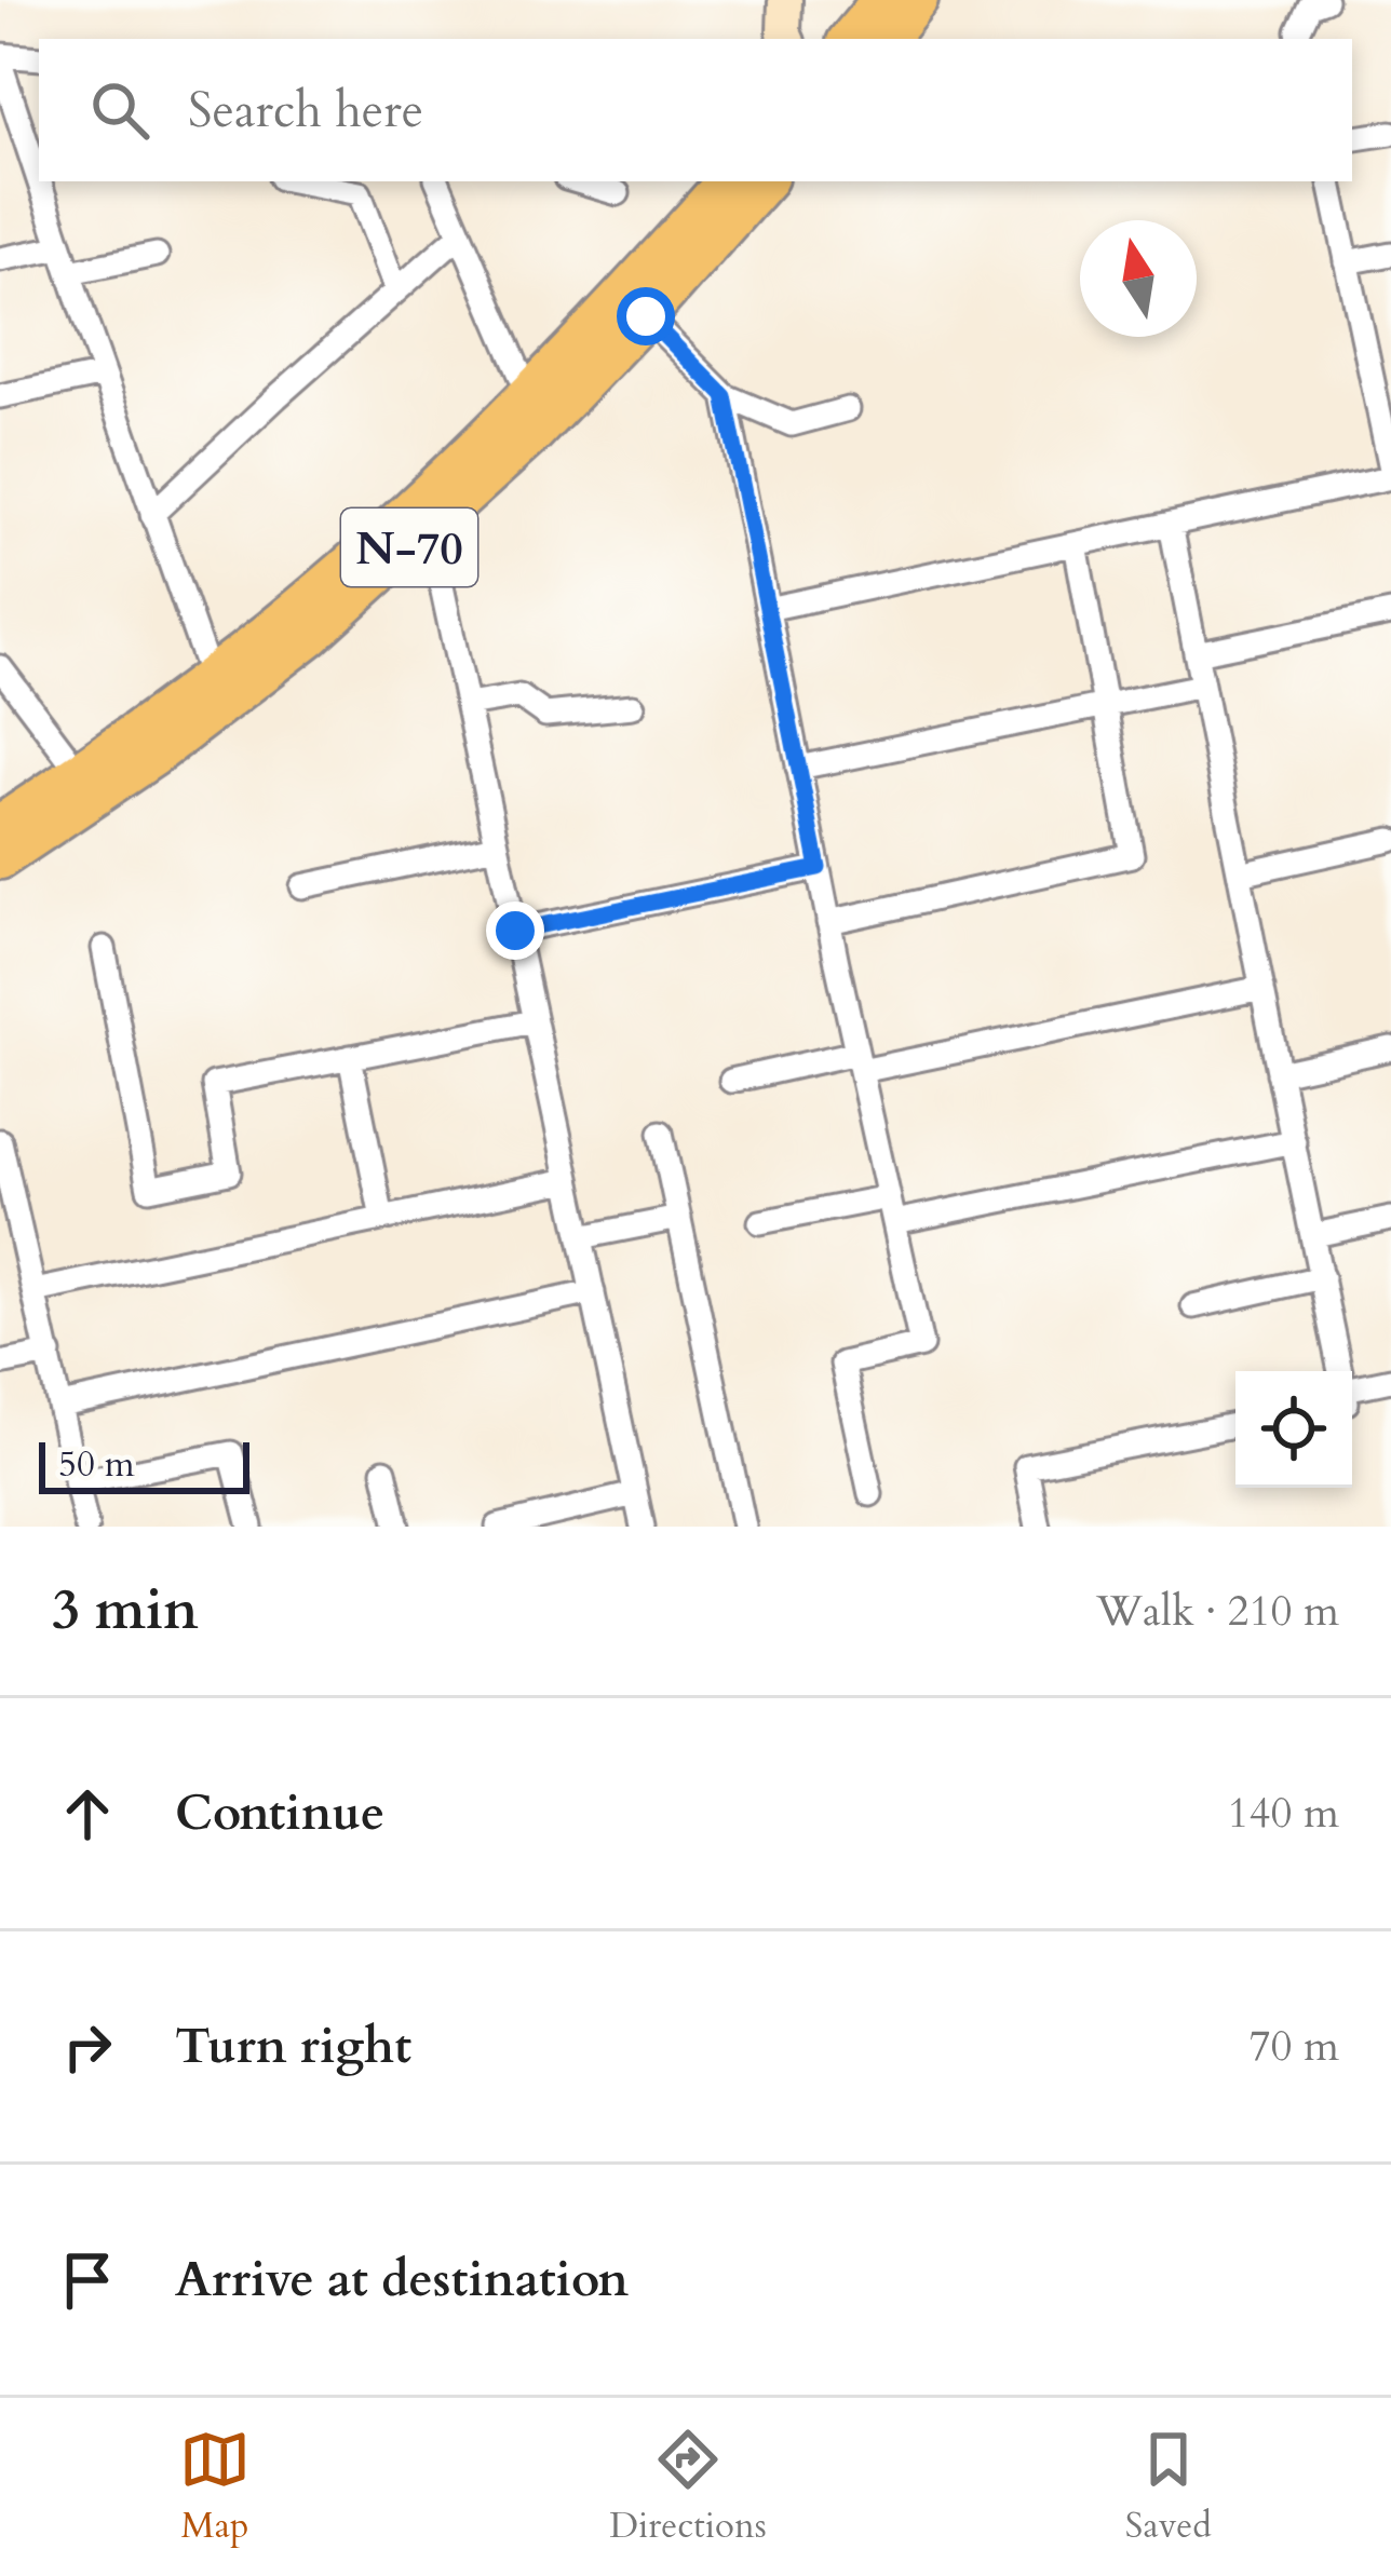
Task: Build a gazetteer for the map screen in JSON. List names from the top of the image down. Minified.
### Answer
{"streets":{"highway":["N-70"]},"scale_bar":"50 m","north":"top","page":{"search":"Search here","scale":"50 m","heading":["3 min","Walk · 210 m"],"list":[["Continue","140 m"],["Turn right","70 m"],"Arrive at destination"],"nav":["Map","Directions","Saved"]}}
